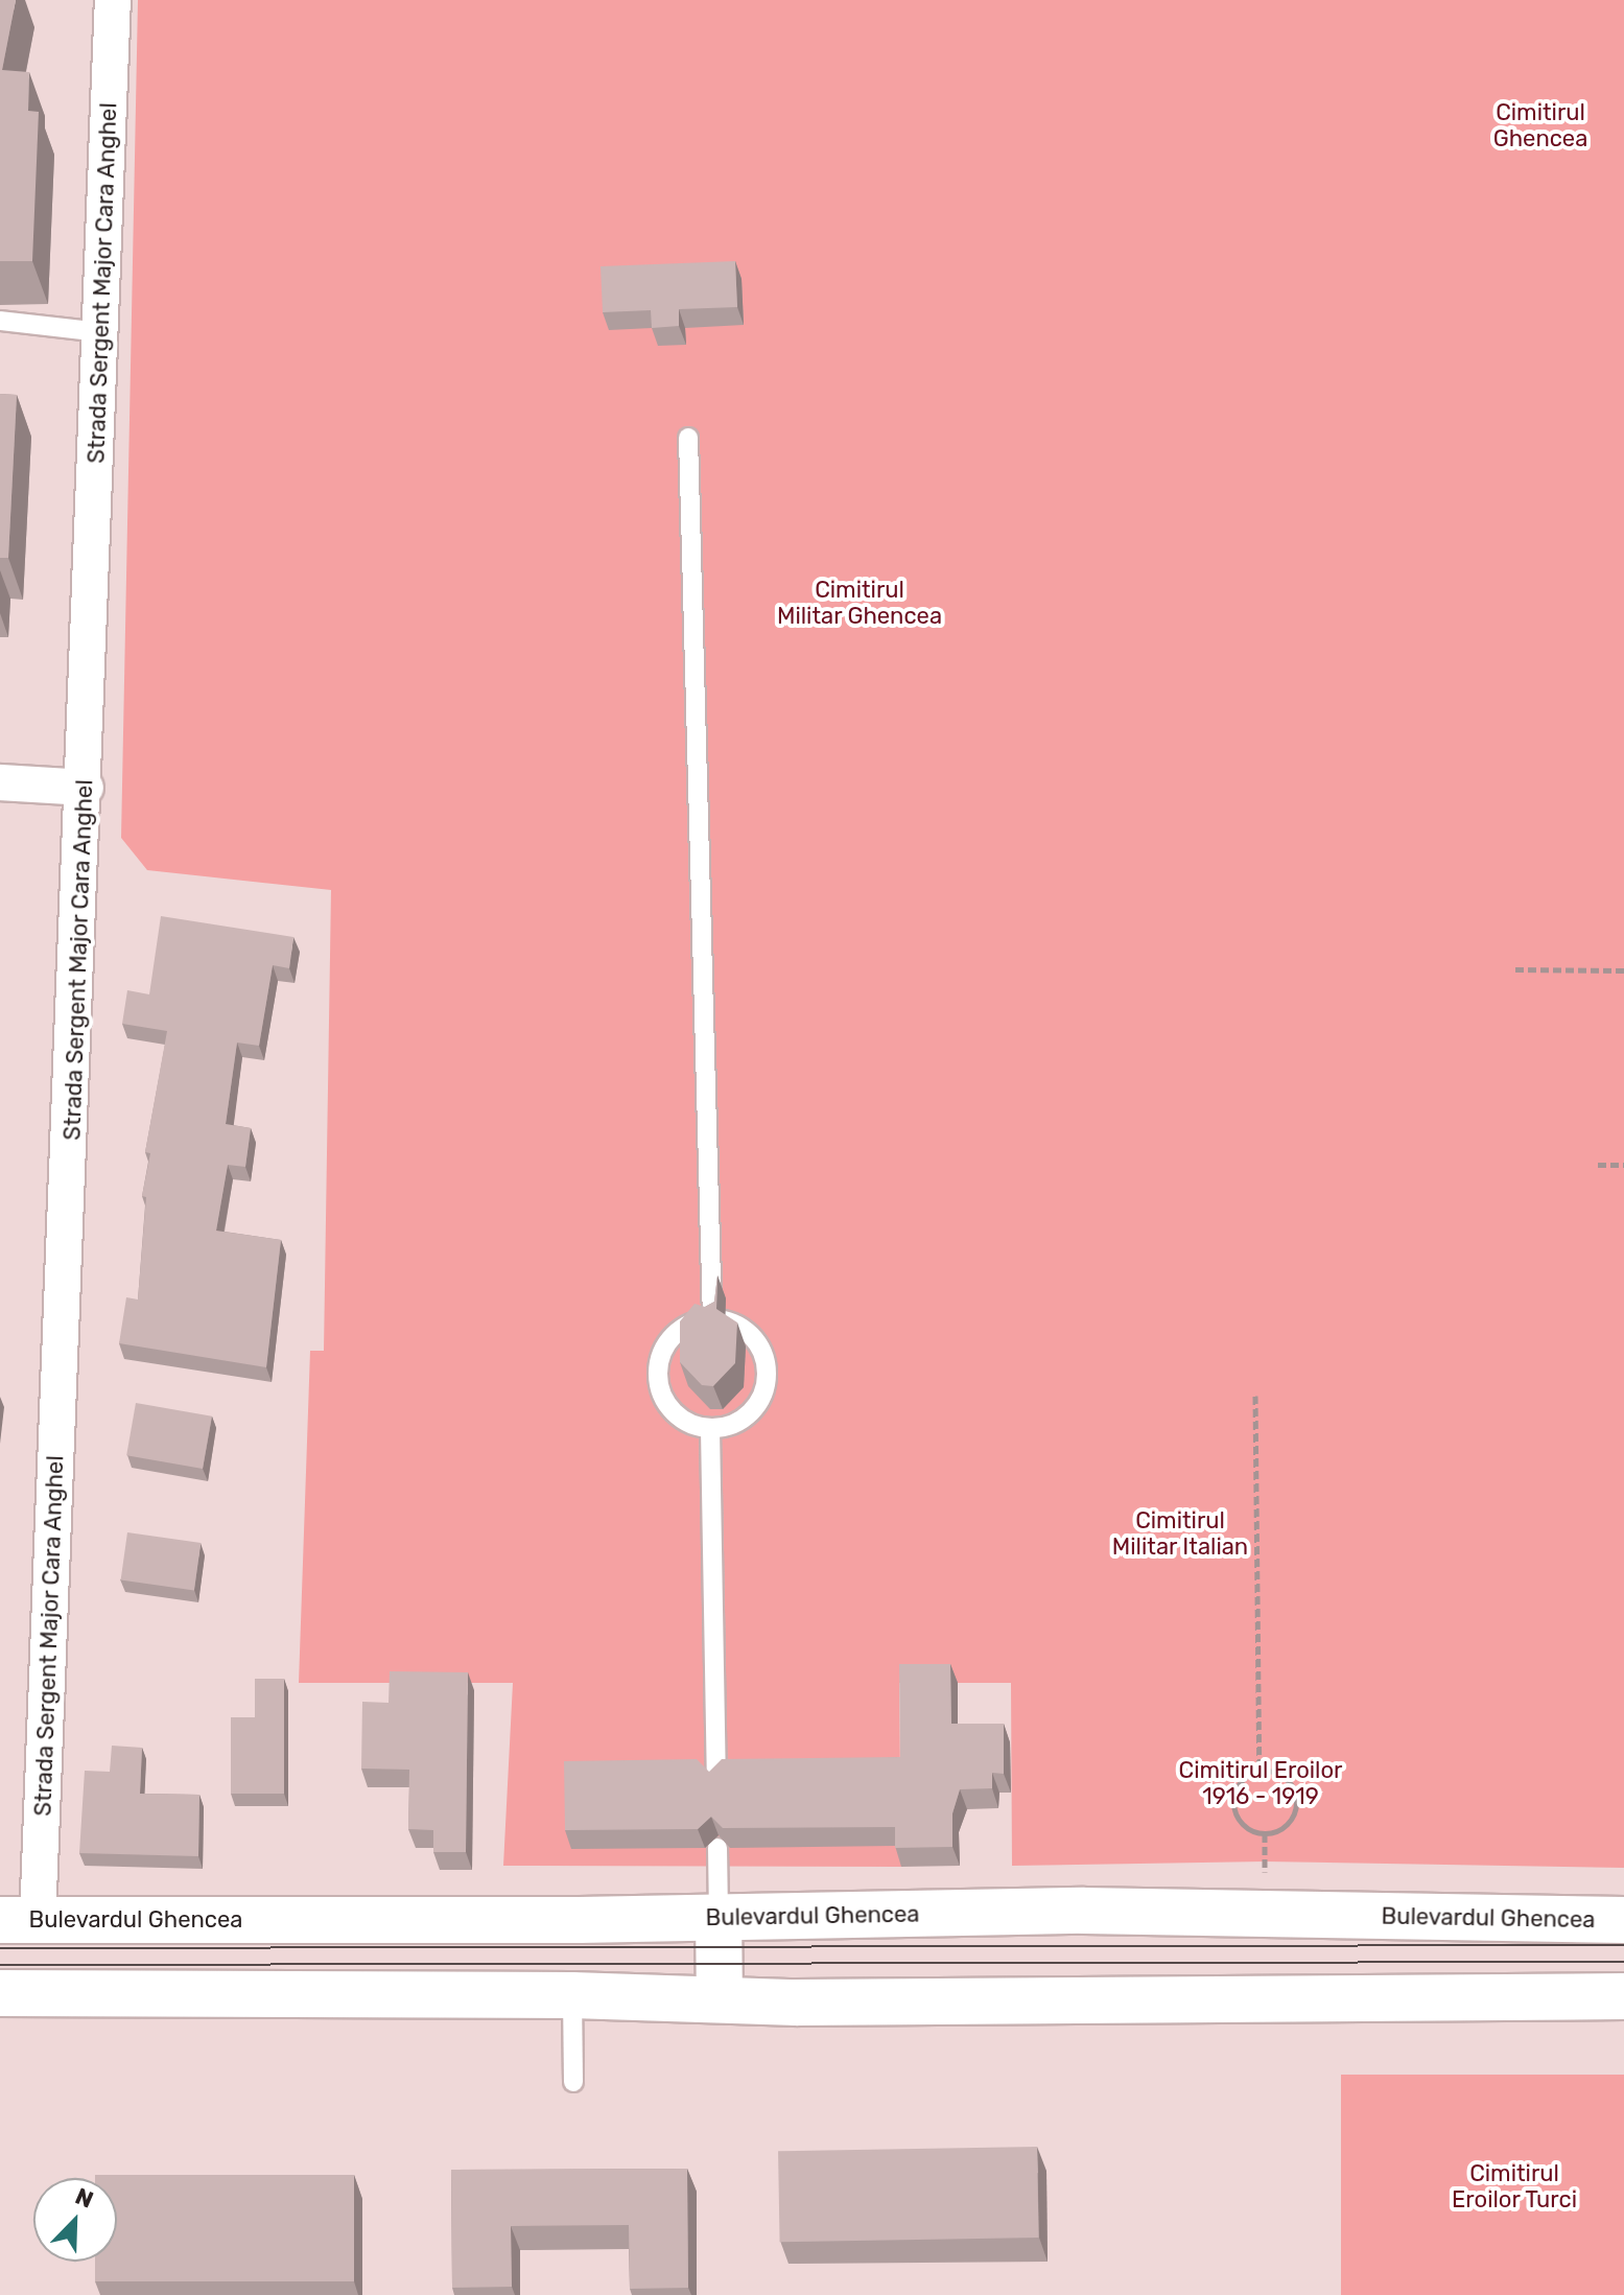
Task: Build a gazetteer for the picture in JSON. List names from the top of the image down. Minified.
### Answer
{"streets":{"main road":["Bulevardul Ghencea"],"street":["Strada Sergent Major Cara Anghel"]},"crossings":[["Strada Sergent Major Cara Anghel","Bulevardul Ghencea"]],"parks":["Cimitirul Ghencea","Cimitirul Militar Ghencea","Cimitirul Militar Italian","Cimitirul Eroilor 1916 - 1919","Cimitirul Eroilor Turci"],"north":"top right"}
